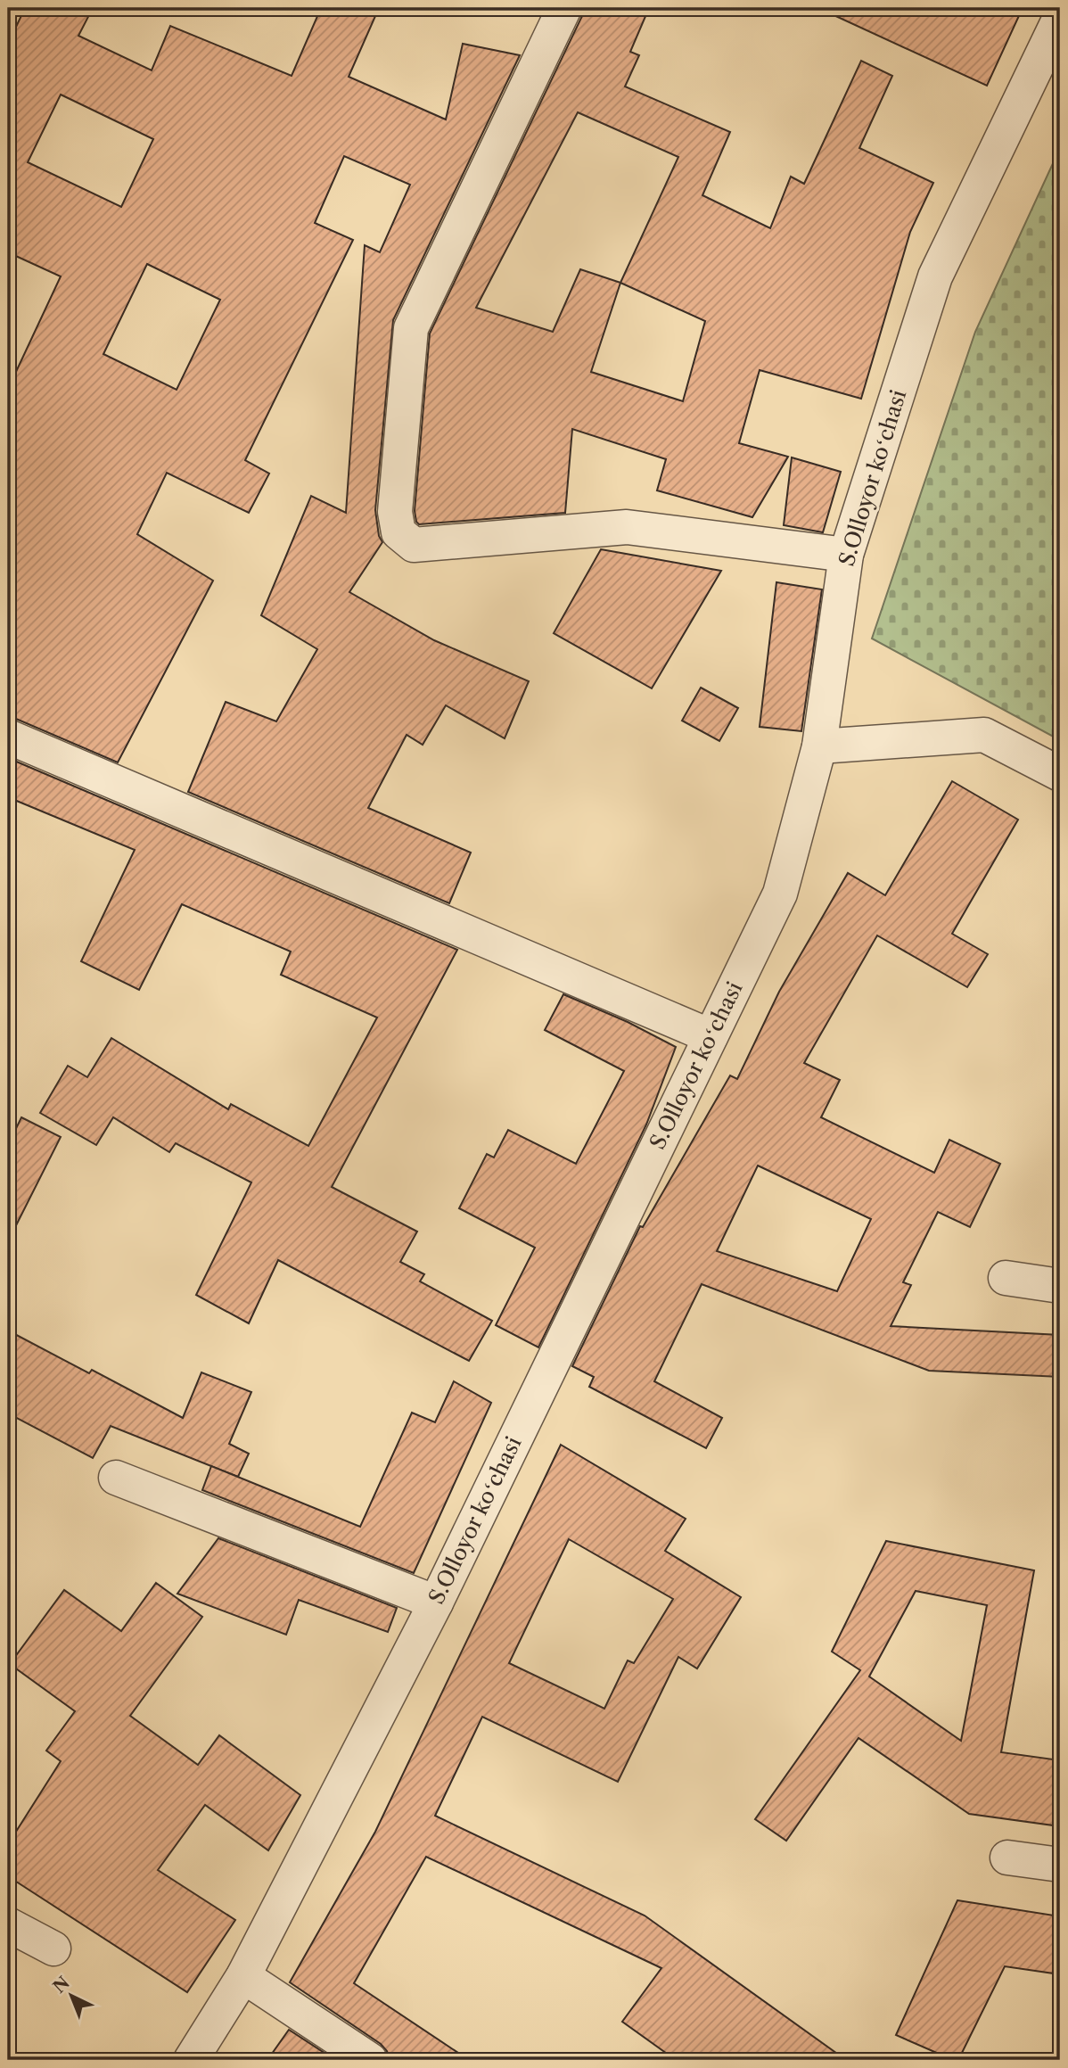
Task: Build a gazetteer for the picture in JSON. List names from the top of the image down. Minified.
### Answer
{"streets":{"street":["S.Olloyor koʻchasi"]},"north":"top left"}
